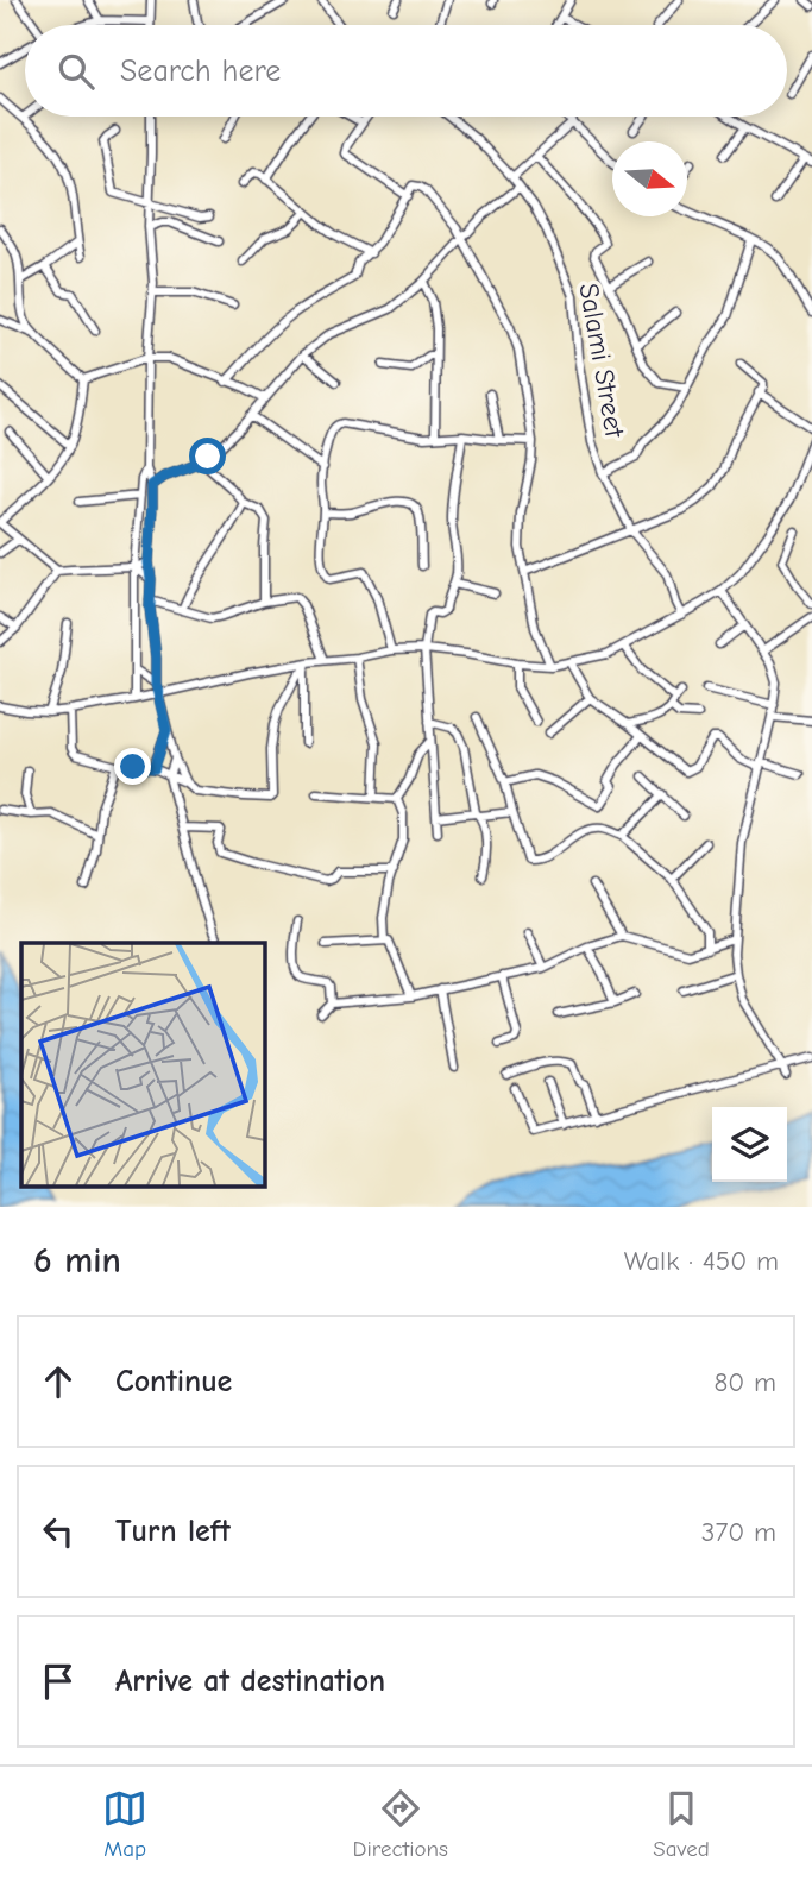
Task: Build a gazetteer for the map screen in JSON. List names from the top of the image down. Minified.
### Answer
{"streets":{"street":["Salami Street"]},"north":"right","page":{"search":"Search here","heading":["6 min","Walk · 450 m"],"list":[["Continue","80 m"],["Turn left","370 m"],"Arrive at destination"],"nav":["Map","Directions","Saved"]}}
